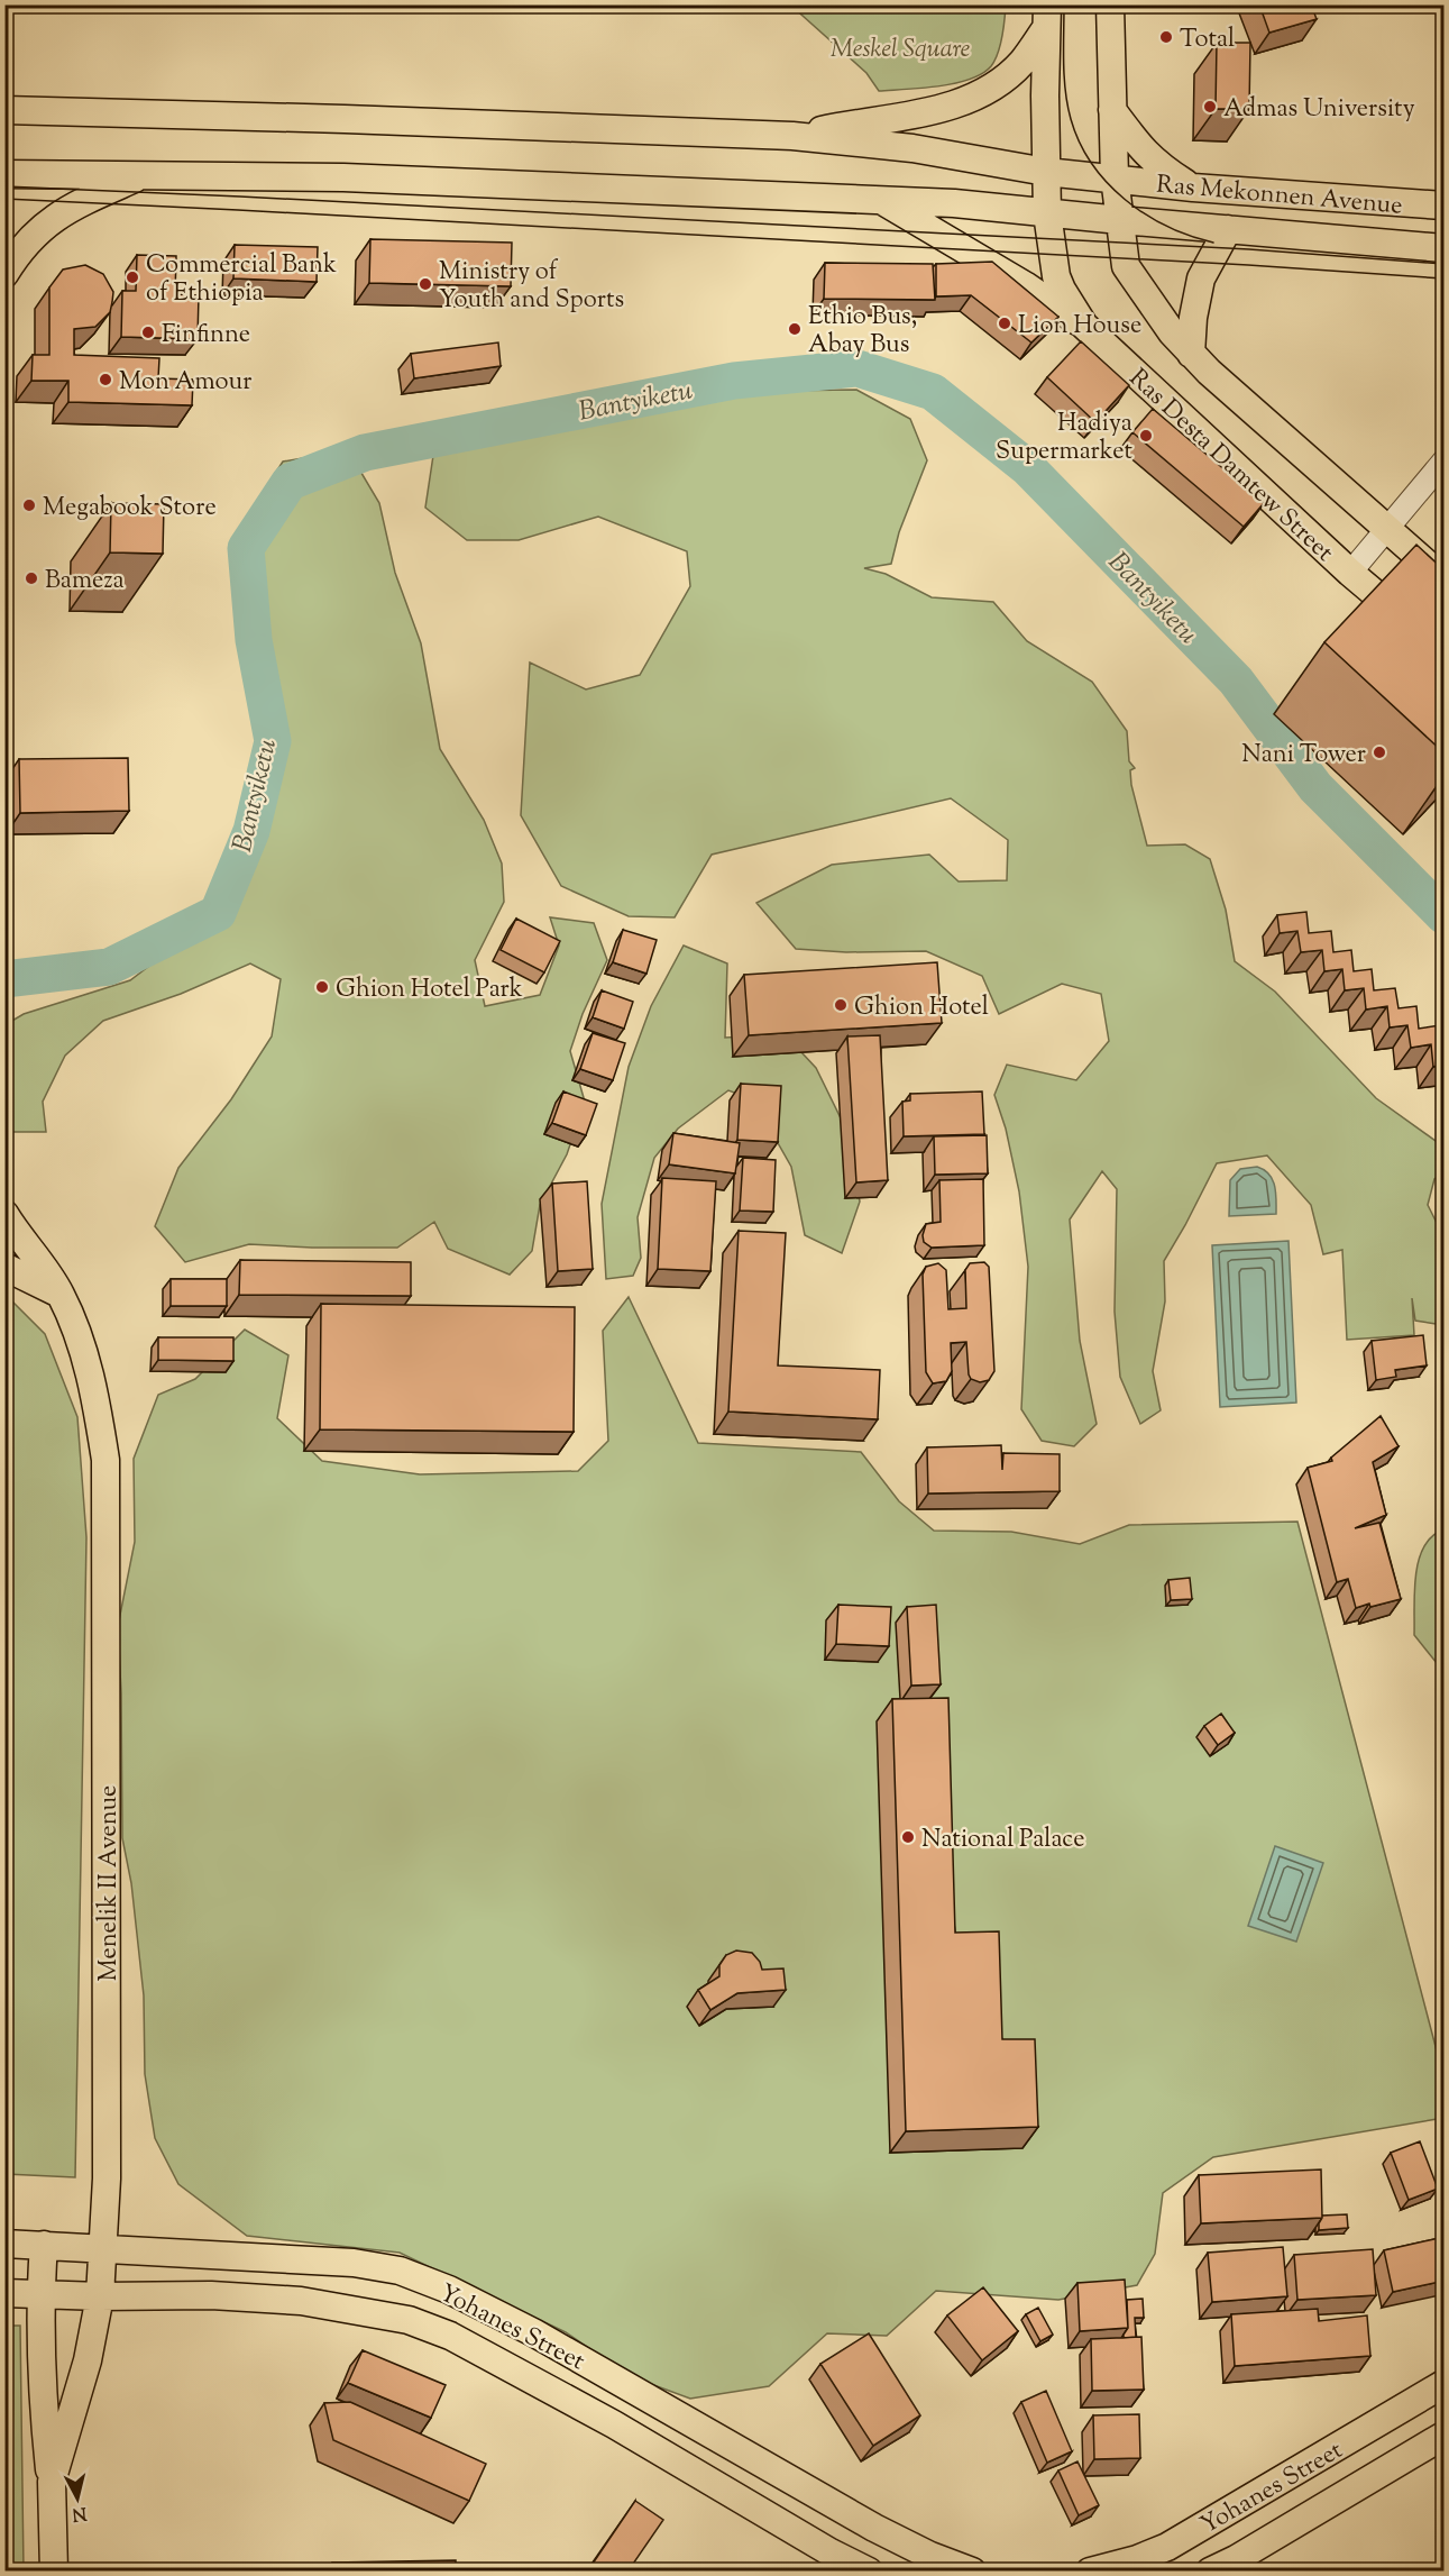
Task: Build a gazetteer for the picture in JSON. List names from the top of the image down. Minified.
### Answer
{"streets":{"main road":["Ras Mekonnen Avenue","Ras Desta Damtew Street","Menelik II Avenue","Yohanes Street"]},"crossings":[["Ras Mekonnen Avenue","Ras Desta Damtew Street"],["Menelik II Avenue","Yohanes Street"]],"water":["Bantyiketu"],"parks":["Meskel Square"],"places":["Total","Admas University","Commercial Bank of Ethiopia","Ministry of Youth and Sports","Lion House","Ethio Bus, Abay Bus","Finfinne","Mon Amour","Hadiya Supermarket","Megabook Store","Bameza","Nani Tower","Ghion Hotel Park","Ghion Hotel","National Palace"],"north":"bottom"}
